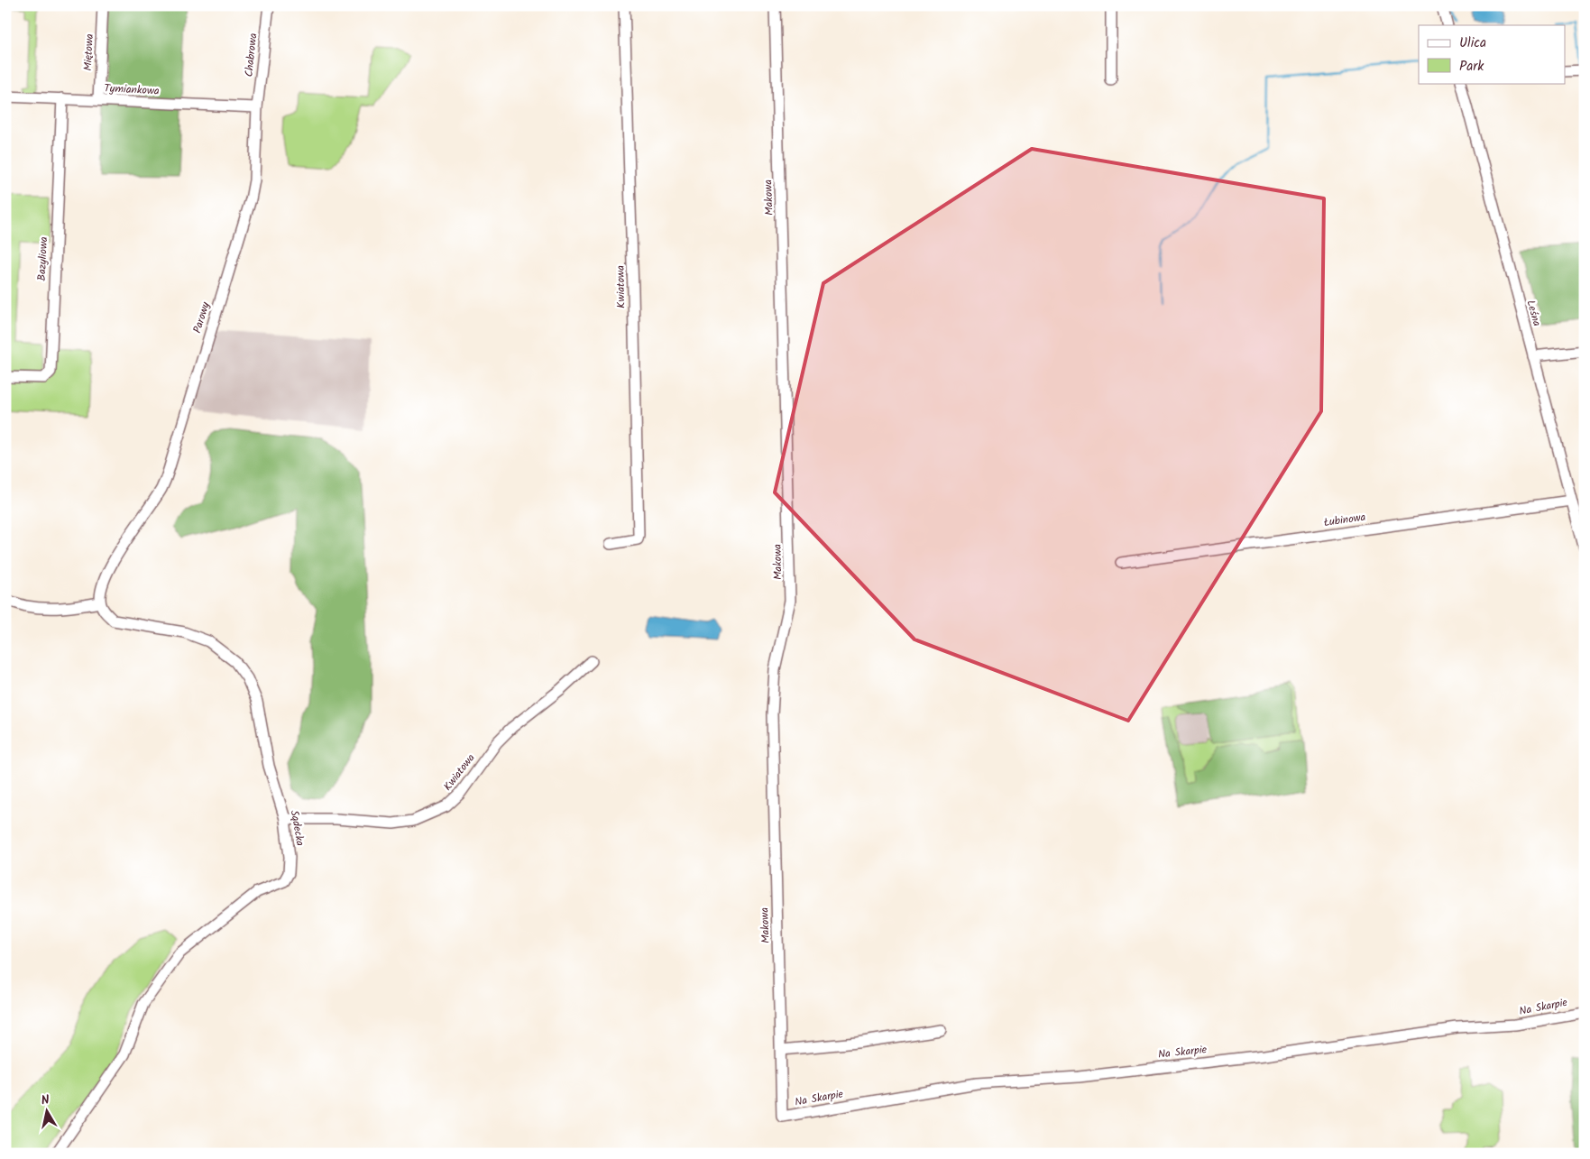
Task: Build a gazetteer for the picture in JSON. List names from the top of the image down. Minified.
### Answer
{"streets":{"street":["Miętowa","Chabrowa","Tymiankowa","Makowa","Bazyliowa","Kwiatowa","Leśna","Parowy","Łubinowa","Sądecka","Na Skarpie"]},"crossings":[["Miętowa","Tymiankowa"],["Chabrowa","Tymiankowa"],["Chabrowa","Parowy"],["Tymiankowa","Bazyliowa"],["Tymiankowa","Parowy"],["Makowa","Na Skarpie"],["Kwiatowa","Sądecka"],["Leśna","Łubinowa"],["Parowy","Sądecka"]],"legend":["Ulica","Park"],"north":"top"}
